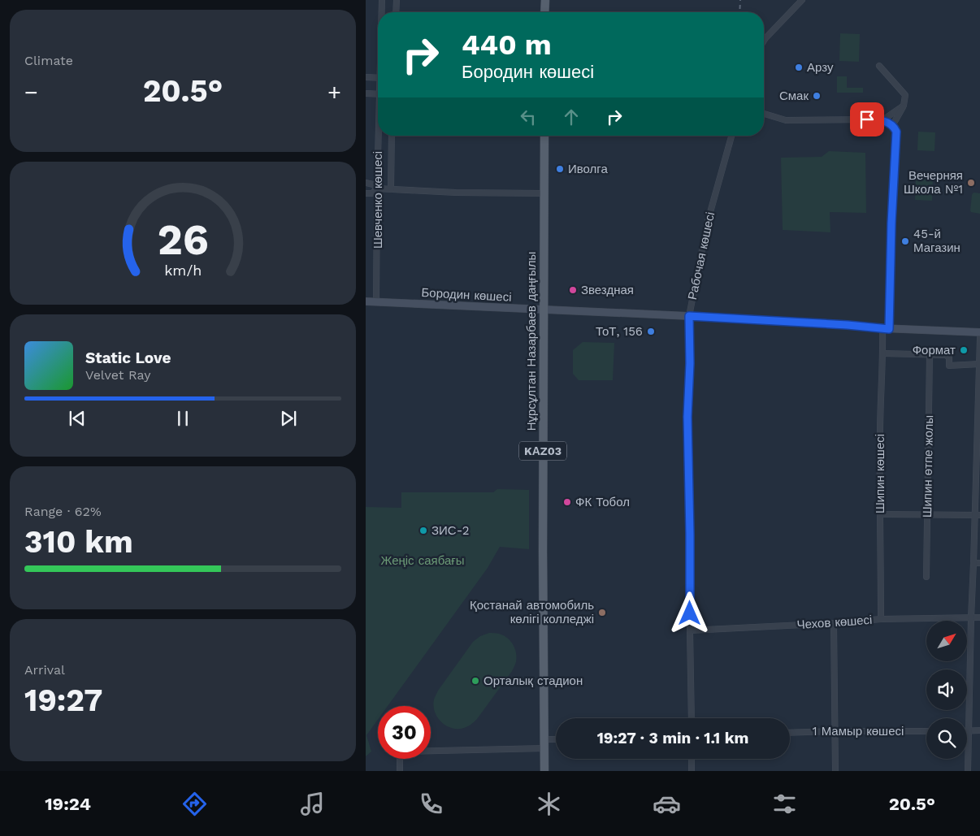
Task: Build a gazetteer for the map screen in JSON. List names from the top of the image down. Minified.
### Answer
{"streets":{"main road":["Нұрсұлтан Назарбаев даңғылы","KАZ03"],"street":["Шевченко көшесі","Рабочая көшесі","Бородин көшесі","Шипин өтпе жолы","Шипин көшесі","Чехов көшесі","1 Мамыр көшесі"]},"crossings":[["Шевченко көшесі","Бородин көшесі"],["Рабочая көшесі","Бородин көшесі"],["Рабочая көшесі","Чехов көшесі"],["Бородин көшесі","Нұрсұлтан Назарбаев даңғылы"],["Бородин көшесі","Шипин көшесі"],["Шипин көшесі","Чехов көшесі"]],"parks":["Жеңіс саябағы"],"places":["Арзу","Смак","Иволга","Вечерняя Школа №1","45-й Магазин","Звездная","ТоТ, 156","Формат","ФК Тобол","ЗИС-2","Қостанай автомобиль көлігі колледжі","Орталық стадион"],"north":"top right","page":{"tile":["Climate",["Range · 62%","310 km"],["Arrival","19:27"]],"turn":["440 m","Бородин көшесі"],"heat":["−","20.5°","+"],"song":["Static Love","Velvet Ray"],"limit":"30","trip":"19:27 · 3 min · 1.1 km","tabs":["19:24","20.5°"],"gauge":["26","km/h"]}}
